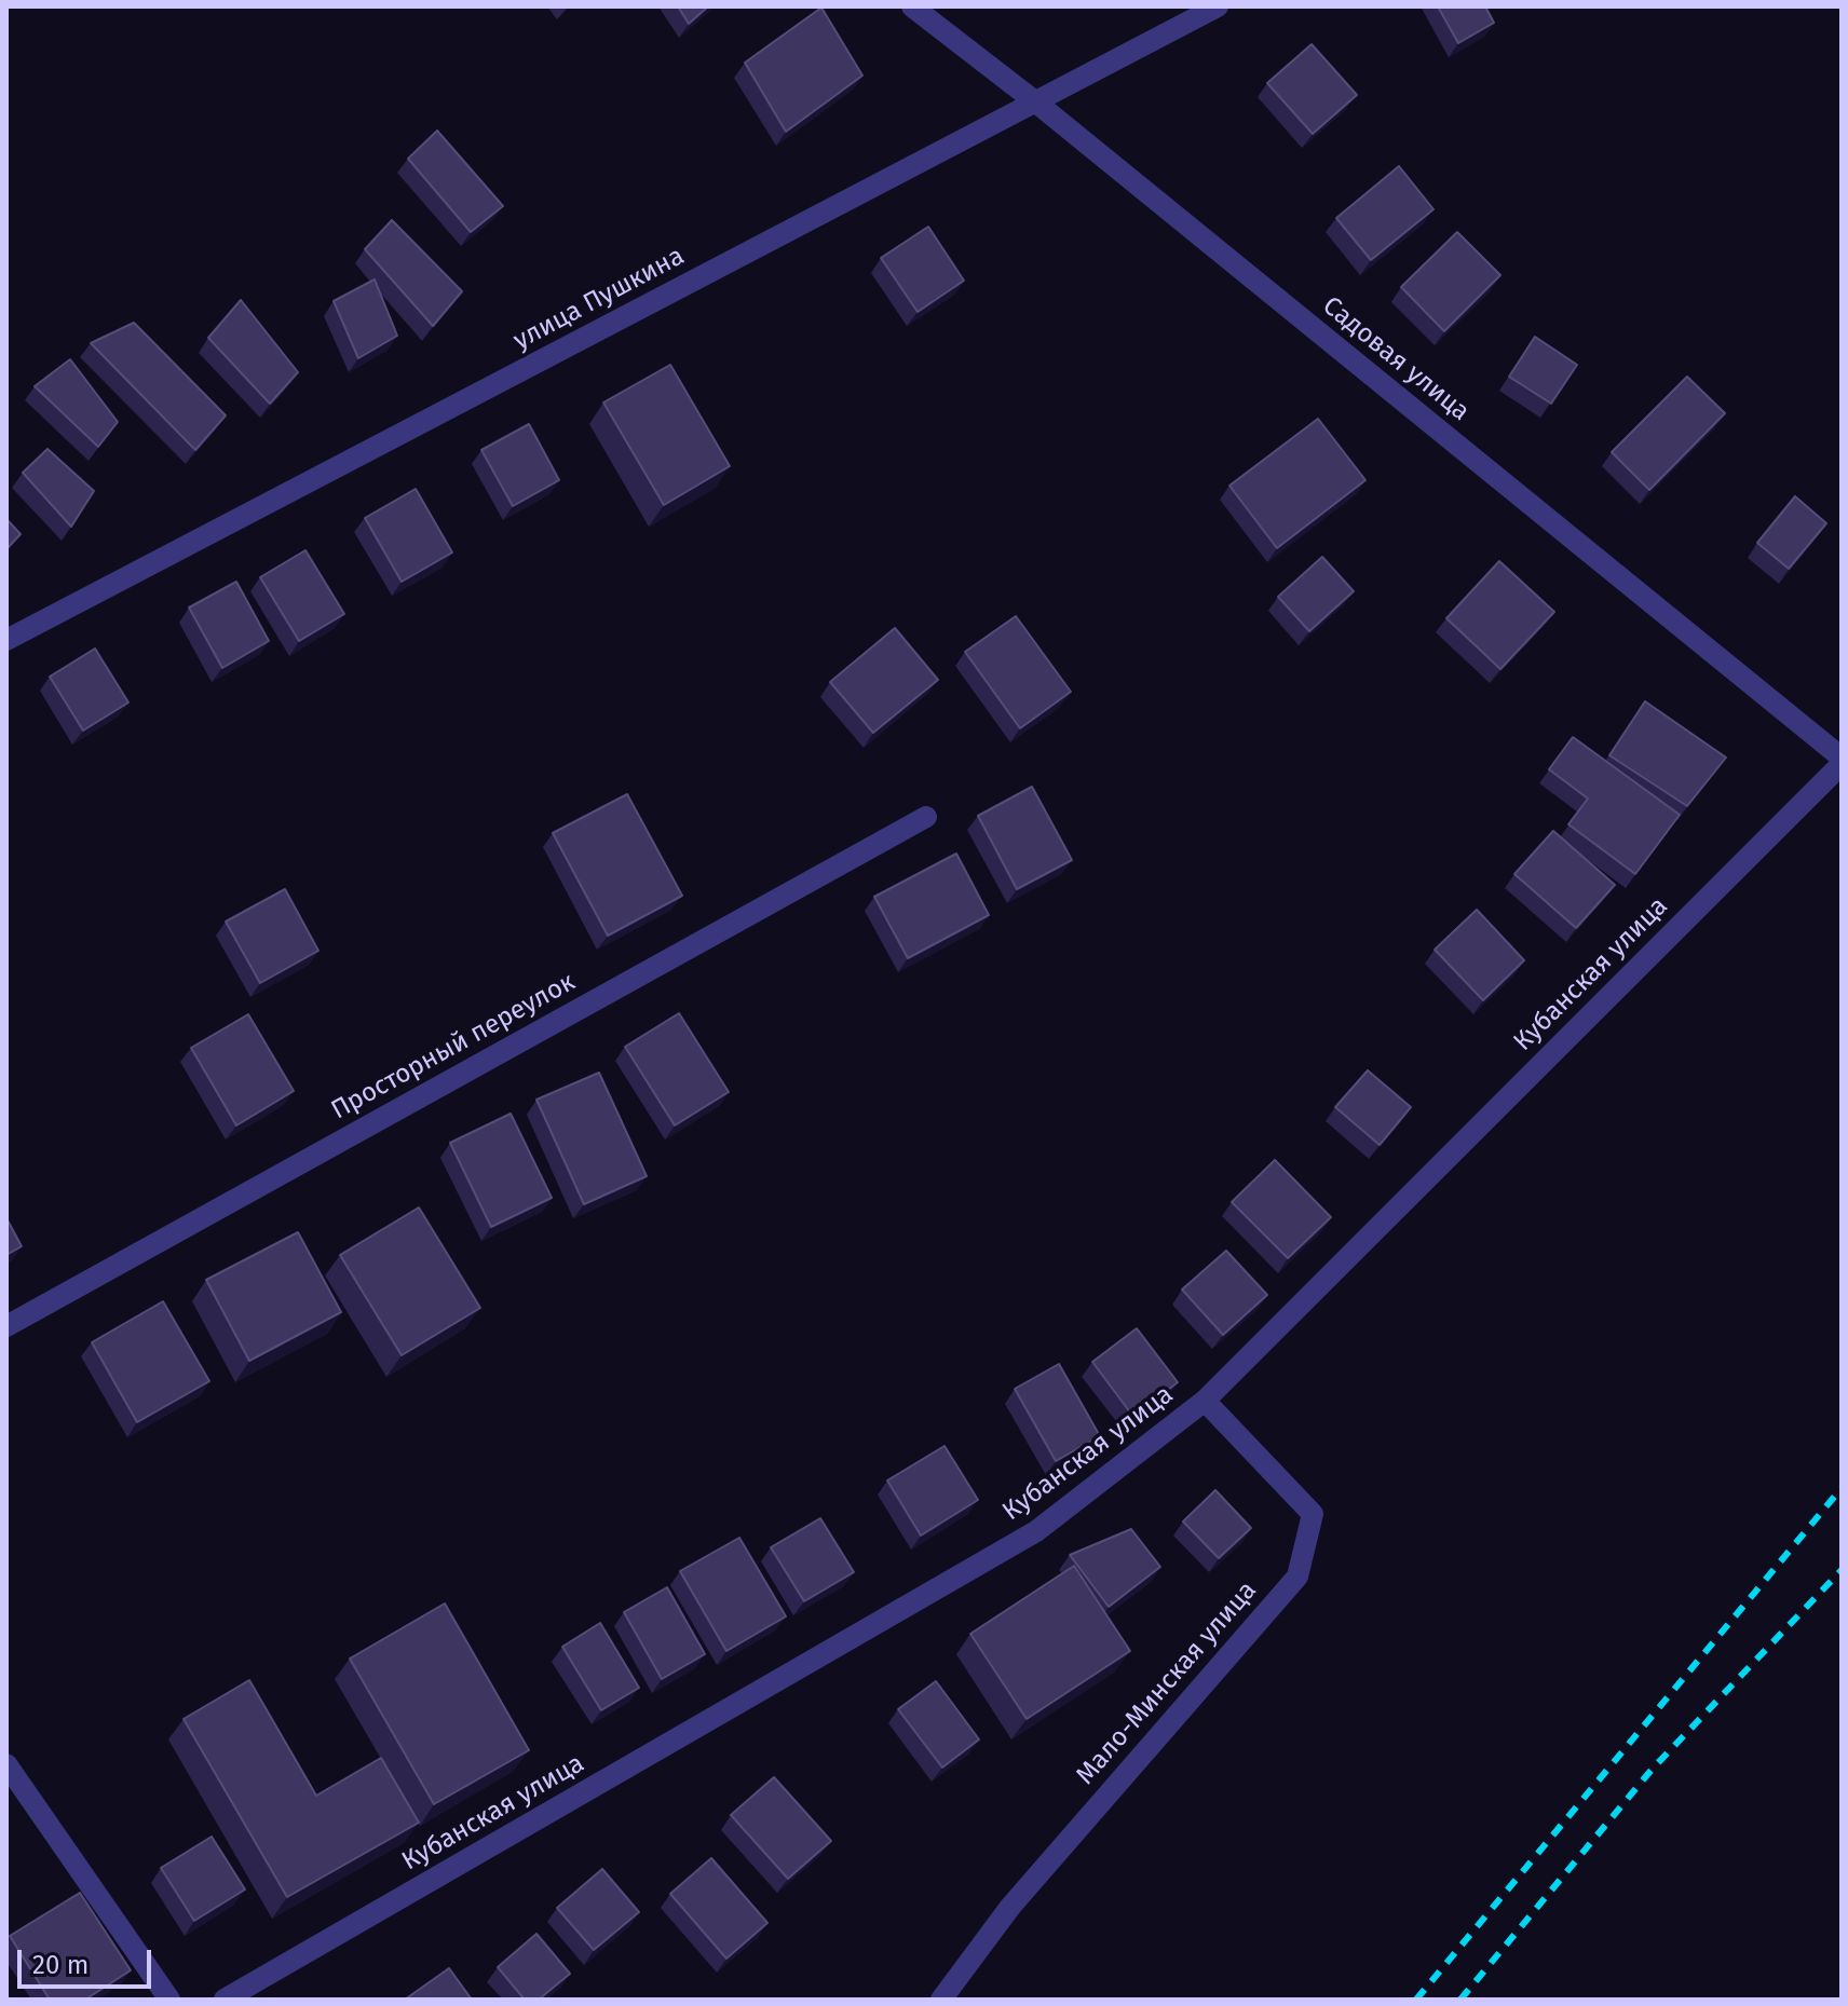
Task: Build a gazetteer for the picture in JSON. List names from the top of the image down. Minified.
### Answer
{"streets":{"street":["улица Пушкина","Садовая улица","Кубанская улица","Просторный переулок","Мало-Минская улица"]},"crossings":[["улица Пушкина","Садовая улица"],["Садовая улица","Кубанская улица"],["Кубанская улица","Мало-Минская улица"]],"scale_bar":"20 m"}
